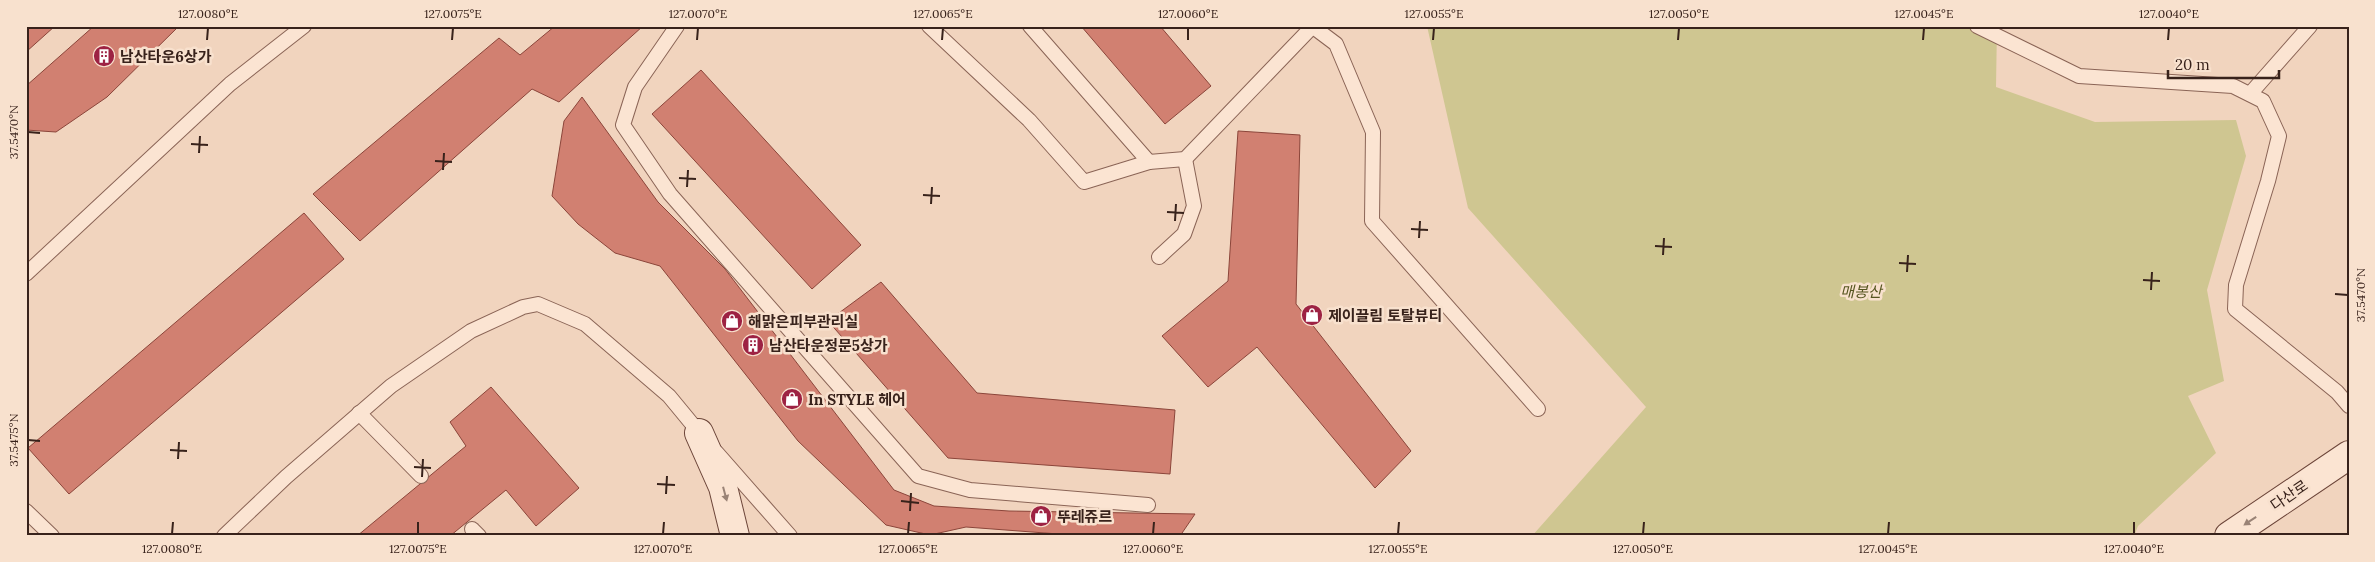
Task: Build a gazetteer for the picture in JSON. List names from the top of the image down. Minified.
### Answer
{"streets":{"main road":["다산로"]},"one_way":["다산로"],"parks":["매봉산"],"places":{"building":["남산타운6상가","남산타운정문5상가"],"shop":["제이끌림 토탈뷰티","해맑은피부관리실","In STYLE 헤어","뚜레쥬르"]},"scale_bar":"20 m","coordinates":["127.0080°E","127.0075°E","127.0070°E","127.0065°E","127.0060°E","127.0055°E","127.0050°E","127.0045°E","127.0040°E","37.5470°N","37.5475°N"]}
